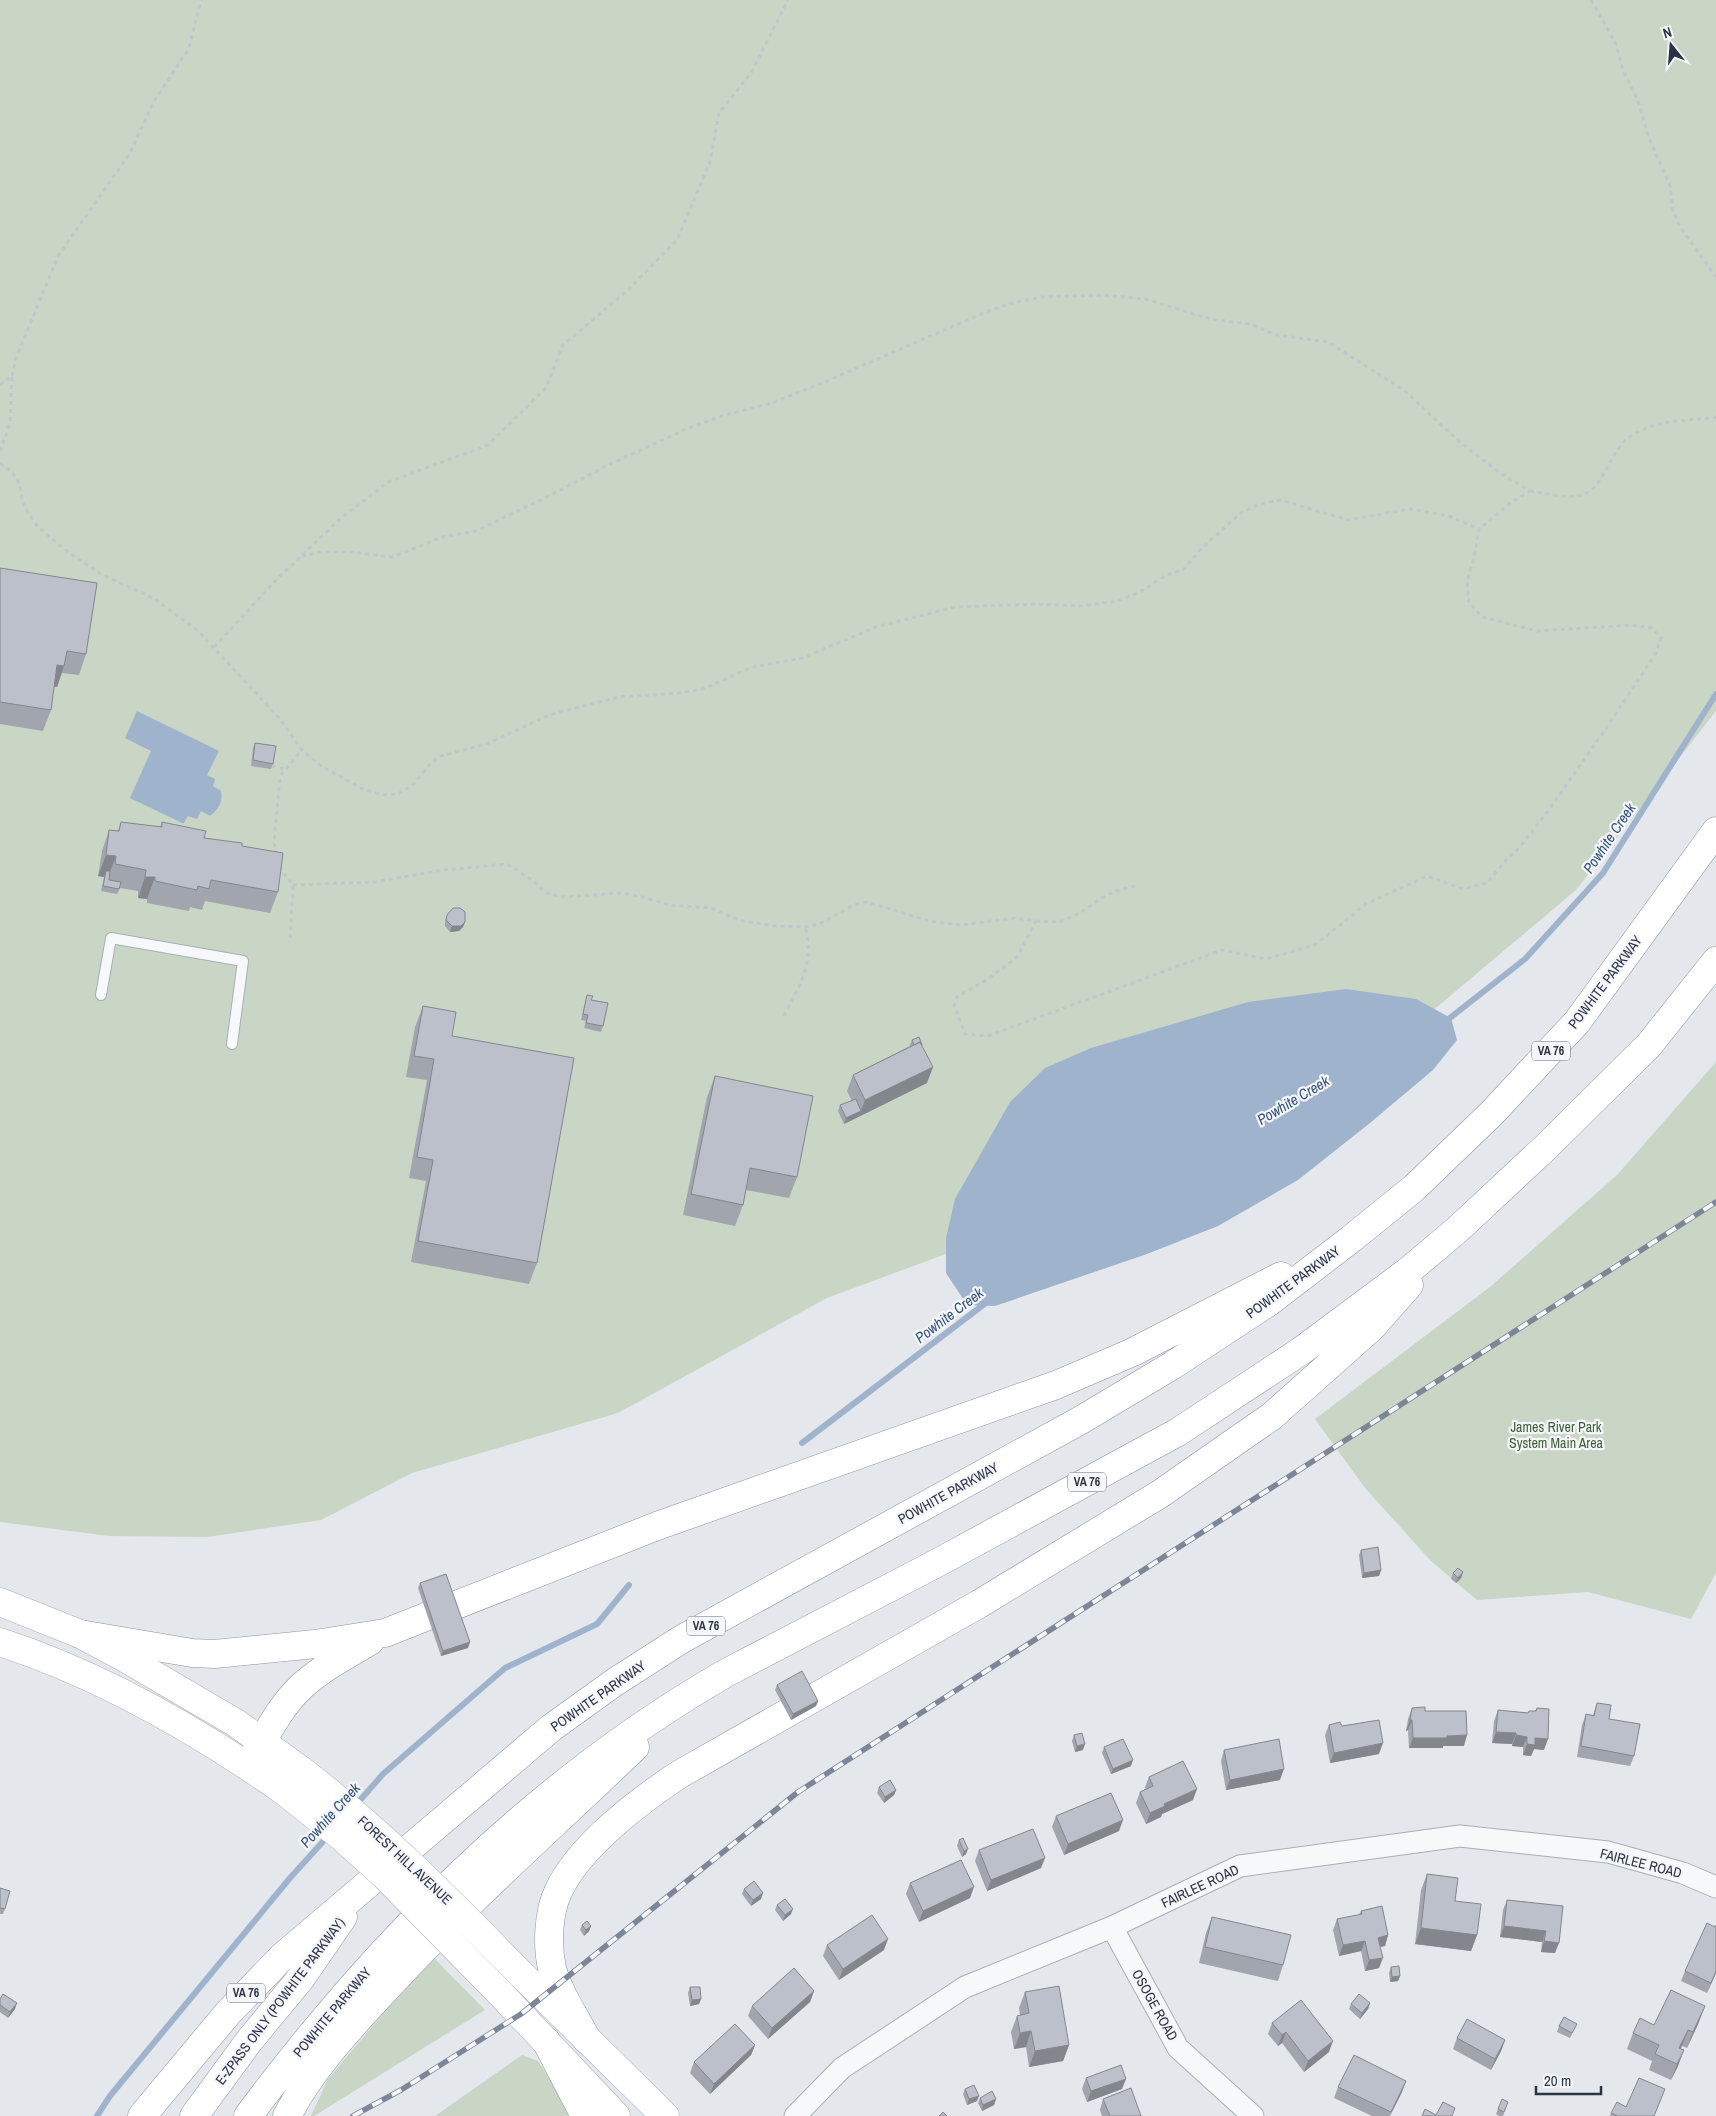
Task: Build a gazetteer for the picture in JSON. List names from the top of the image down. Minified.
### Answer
{"streets":{"main road":["POWHITE PARKWAY","VA 76","FOREST HILL AVENUE","E-ZPASS ONLY (POWHITE PARKWAY)"],"street":["FAIRLEE ROAD","OSOGE ROAD"]},"crossings":[["POWHITE PARKWAY","E-ZPASS ONLY (POWHITE PARKWAY)"],["FAIRLEE ROAD","OSOGE ROAD"]],"water":["Powhite Creek"],"parks":["James River Park System Main Area"],"scale_bar":"20 m","north":"top"}
